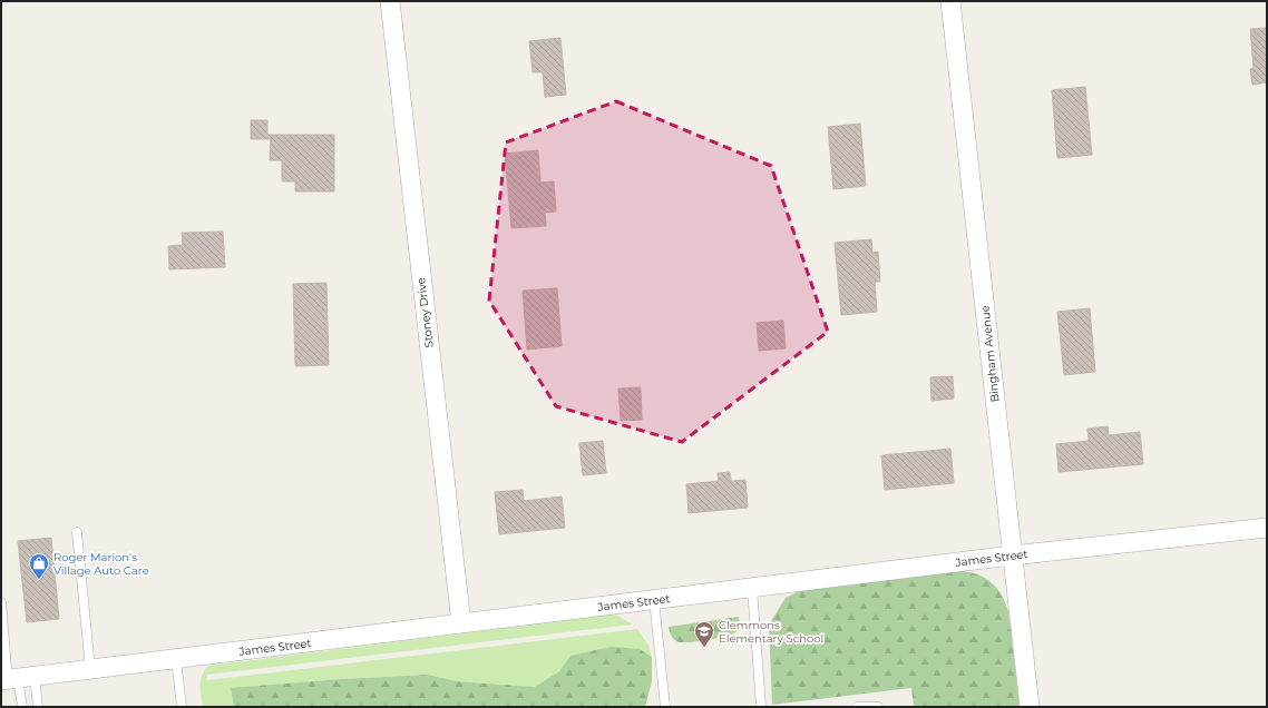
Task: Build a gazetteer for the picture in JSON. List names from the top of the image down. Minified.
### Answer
{"streets":{"street":["Stoney Drive","Bingham Avenue","James Street"]},"crossings":[["Stoney Drive","James Street"],["Bingham Avenue","James Street"]],"places":{"shop":["Roger Marion's Village Auto Care"],"school or university":["Clemmons Elementary School"]}}
